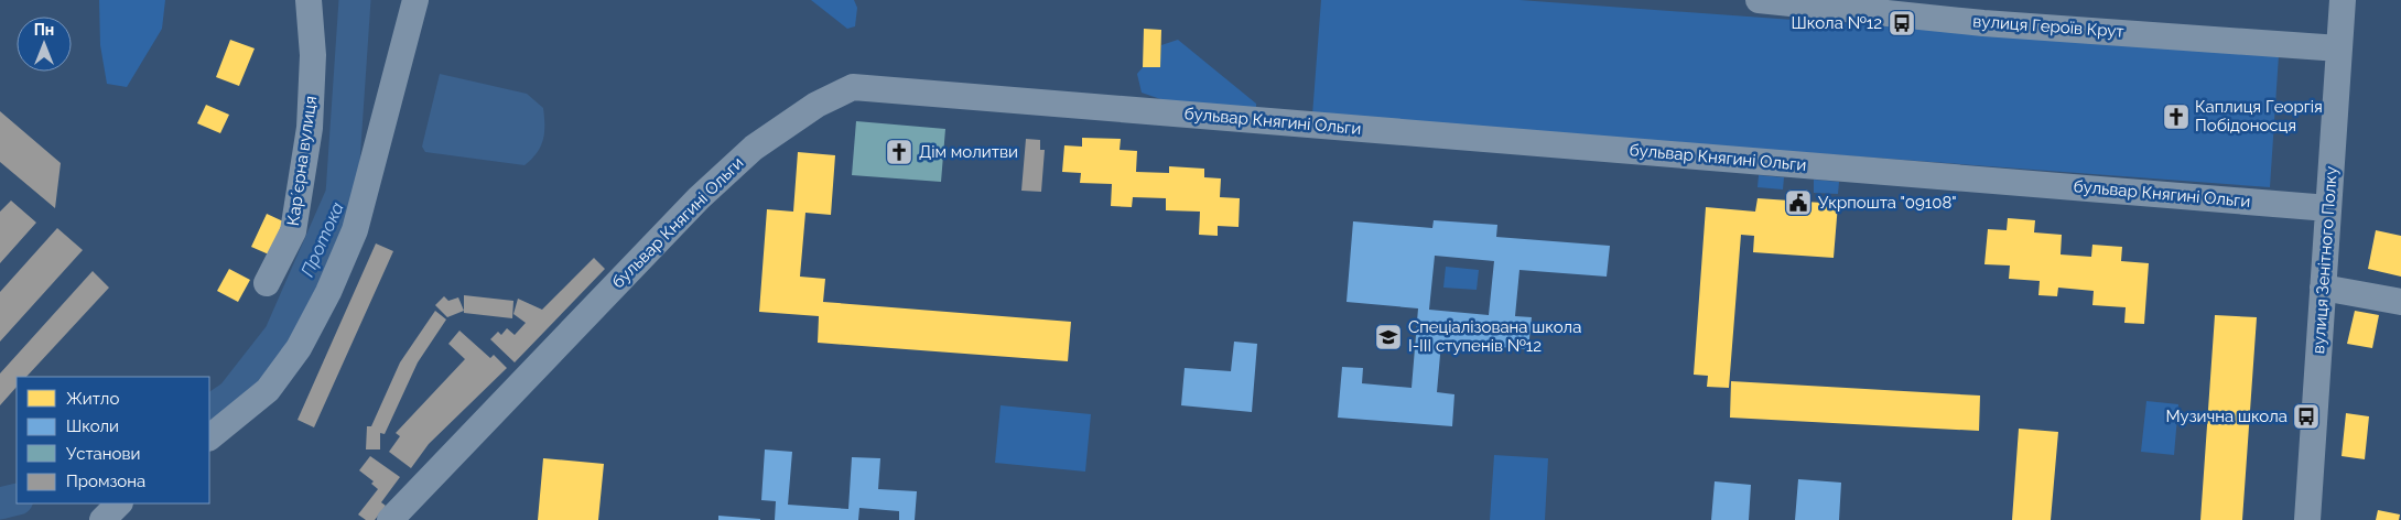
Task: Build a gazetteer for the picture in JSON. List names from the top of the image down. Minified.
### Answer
{"streets":{"street":["вулиця Героїв Крут","бульвар Княгині Ольги","Карʼєрна вулиця","вулиця Зенітного Полку"]},"crossings":[["вулиця Героїв Крут","вулиця Зенітного Полку"],["бульвар Княгині Ольги","вулиця Зенітного Полку"]],"water":["Протока"],"places":{"bus stop":["Школа №12","Музична школа"],"church":["Каплиця Георгія Побідоносця","Дім молитви"],"public building":["Укрпошта \"09108\""],"school or university":["Спеціалізована школа І-ІІІ ступенів №12"]},"legend":["Житло","Школи","Установи","Промзона"],"north":"top"}
